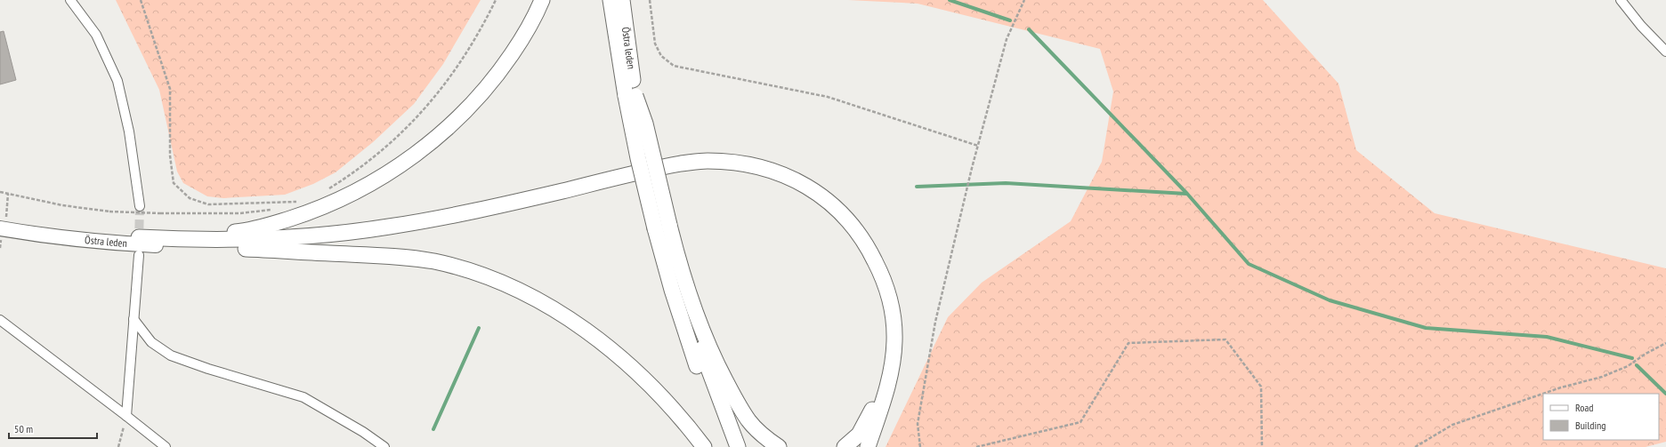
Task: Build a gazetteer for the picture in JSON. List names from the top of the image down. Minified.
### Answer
{"streets":{"highway":["Östra leden"]},"legend":["Road","Building"],"scale_bar":"50 m"}
